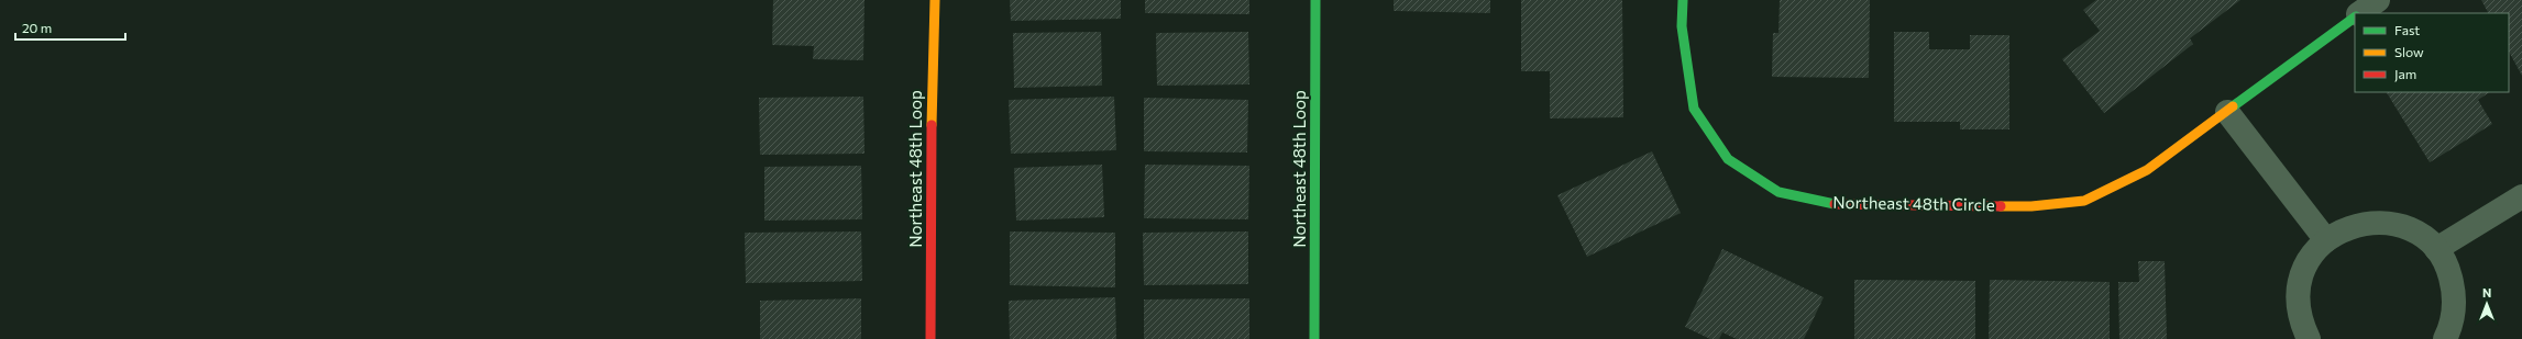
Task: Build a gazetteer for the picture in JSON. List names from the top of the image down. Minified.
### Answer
{"streets":{"street":["Northeast 48th Loop","Northeast 48th Circle"]},"legend":["Fast","Slow","Jam"],"scale_bar":"20 m","north":"top"}
